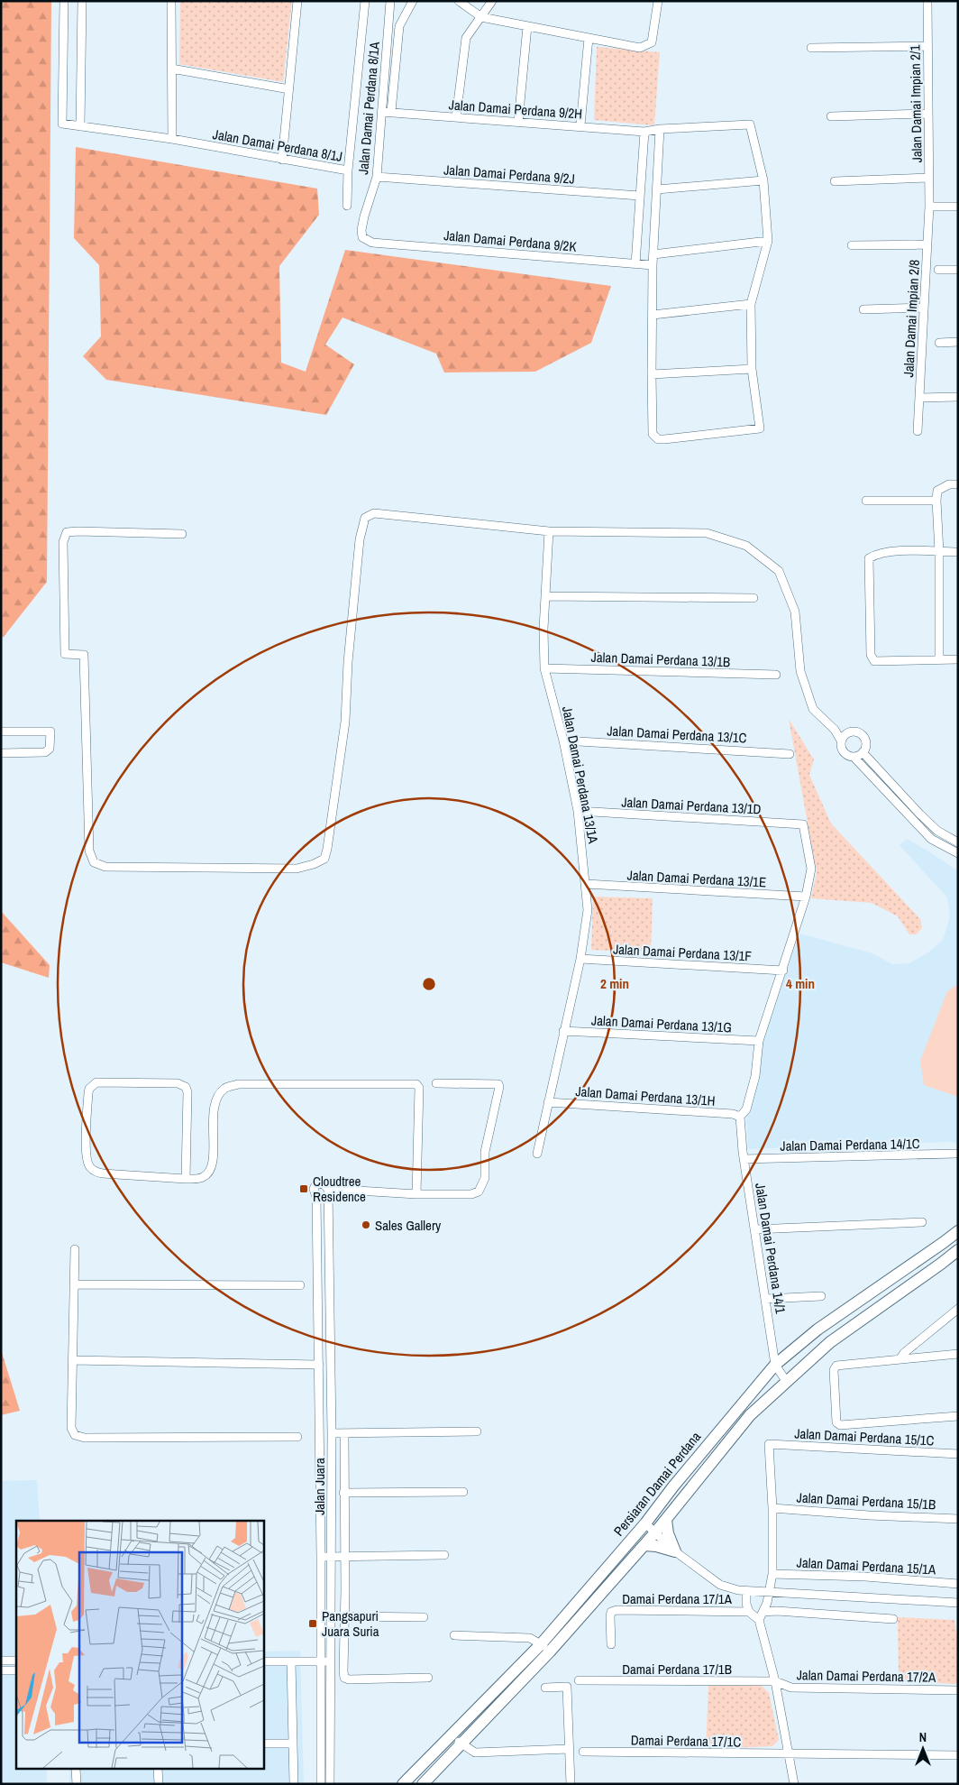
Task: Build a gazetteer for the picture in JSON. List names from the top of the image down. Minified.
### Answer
{"streets":{"main road":["Persiaran Damai Perdana"],"street":["Jalan Damai Impian 2/1","Jalan Damai Perdana 8/1A","Jalan Damai Perdana 9/2H","Jalan Damai Perdana 8/1J","Jalan Damai Perdana 9/2J","Jalan Damai Perdana 9/2K","Jalan Damai Impian 2/8","Jalan Damai Perdana 13/1B","Jalan Damai Perdana 13/1C","Jalan Damai Perdana 13/1A","Jalan Damai Perdana 13/1D","Jalan Damai Perdana 13/1E","Jalan Damai Perdana 13/1F","Jalan Damai Perdana 13/1G","Jalan Damai Perdana 13/1H","Jalan Damai Perdana 14/1C","Jalan Damai Perdana 14/1","Jalan Damai Perdana 15/1C","Jalan Juara","Jalan Damai Perdana 15/1B","Jalan Damai Perdana 15/1A","Damai Perdana 17/1A","Damai Perdana 17/1B","Jalan Damai Perdana 17/2A","Damai Perdana 17/1C"]},"crossings":[["Jalan Damai Impian 2/1","Jalan Damai Impian 2/8"],["Jalan Damai Perdana 8/1A","Jalan Damai Perdana 9/2H"],["Jalan Damai Perdana 8/1A","Jalan Damai Perdana 9/2J"],["Jalan Damai Perdana 8/1A","Jalan Damai Perdana 9/2K"],["Jalan Damai Perdana 13/1B","Jalan Damai Perdana 13/1A"],["Jalan Damai Perdana 13/1C","Jalan Damai Perdana 13/1A"],["Jalan Damai Perdana 13/1A","Jalan Damai Perdana 13/1D"],["Jalan Damai Perdana 13/1A","Jalan Damai Perdana 13/1E"],["Jalan Damai Perdana 13/1A","Jalan Damai Perdana 13/1F"],["Jalan Damai Perdana 13/1A","Jalan Damai Perdana 13/1G"],["Jalan Damai Perdana 13/1A","Jalan Damai Perdana 13/1H"],["Jalan Damai Perdana 13/1D","Jalan Damai Perdana 13/1E"],["Jalan Damai Perdana 13/1H","Jalan Damai Perdana 14/1"],["Jalan Damai Perdana 14/1C","Jalan Damai Perdana 14/1"],["Jalan Damai Perdana 14/1","Persiaran Damai Perdana"],["Jalan Damai Perdana 15/1C","Jalan Damai Perdana 15/1B"],["Damai Perdana 17/1B","Jalan Damai Perdana 17/2A"]],"places":{"transit":["Cloudtree Residence","Pangsapuri Juara Suria"],"other":["Sales Gallery"]},"north":"top","rings":["2 min","4 min"]}
